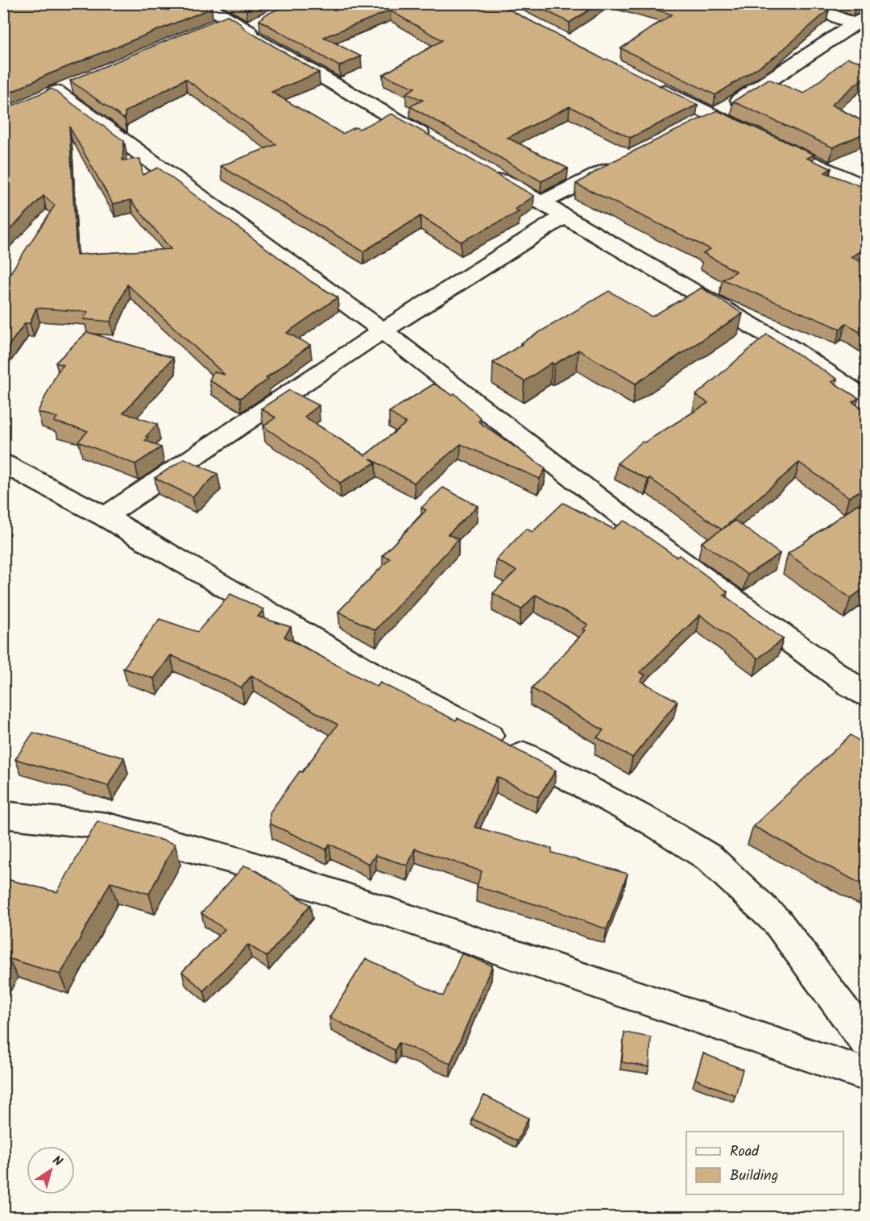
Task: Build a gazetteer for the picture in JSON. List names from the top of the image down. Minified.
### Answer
{"legend":["Road","Building"],"north":"top right"}
